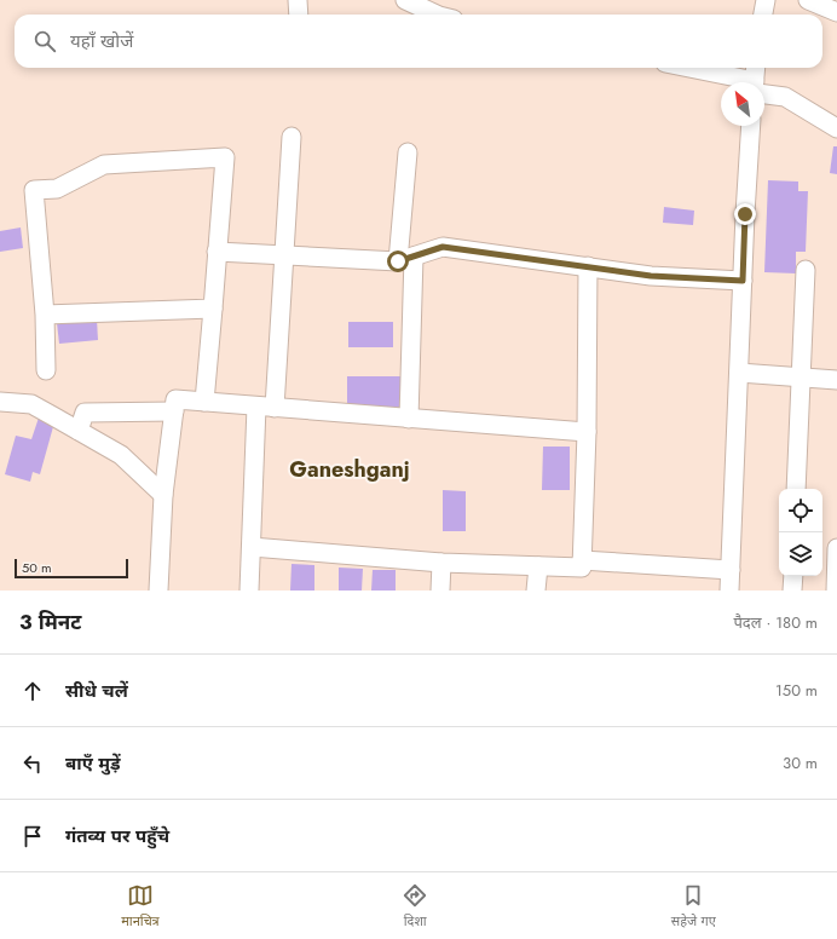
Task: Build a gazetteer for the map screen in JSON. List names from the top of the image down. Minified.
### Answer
{"districts":["Ganeshganj"],"scale_bar":"50 m","north":"top left","page":{"search":"यहाँ खोजें","scale":"50 m","heading":["3 मिनट","पैदल · 180 m"],"list":[["सीधे चलें","150 m"],["बाएँ मुड़ें","30 m"],"गंतव्य पर पहुँचे"],"nav":["मानचित्र","दिशा","सहेजे गए"]}}
